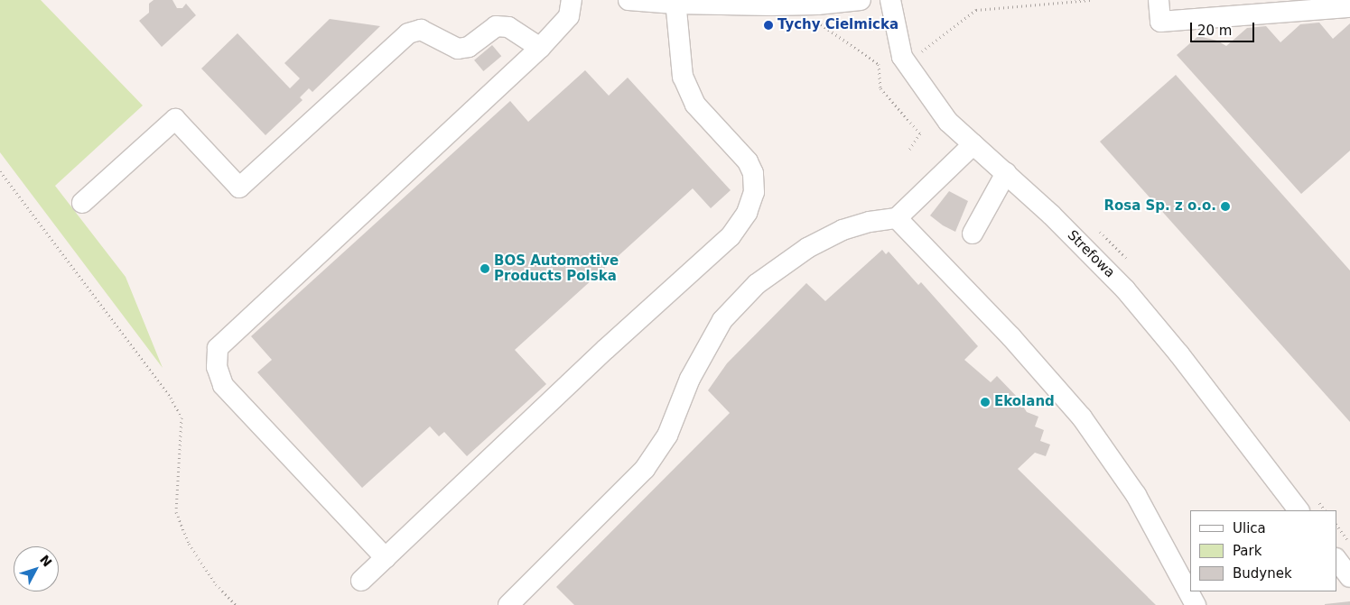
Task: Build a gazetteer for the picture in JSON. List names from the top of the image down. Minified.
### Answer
{"streets":{"street":["Strefowa"]},"places":["Tychy Cielmicka","Rosa Sp. z o.o.","BOS Automotive Products Polska","Ekoland"],"legend":["Ulica","Park","Budynek"],"scale_bar":"20 m","north":"top right"}
